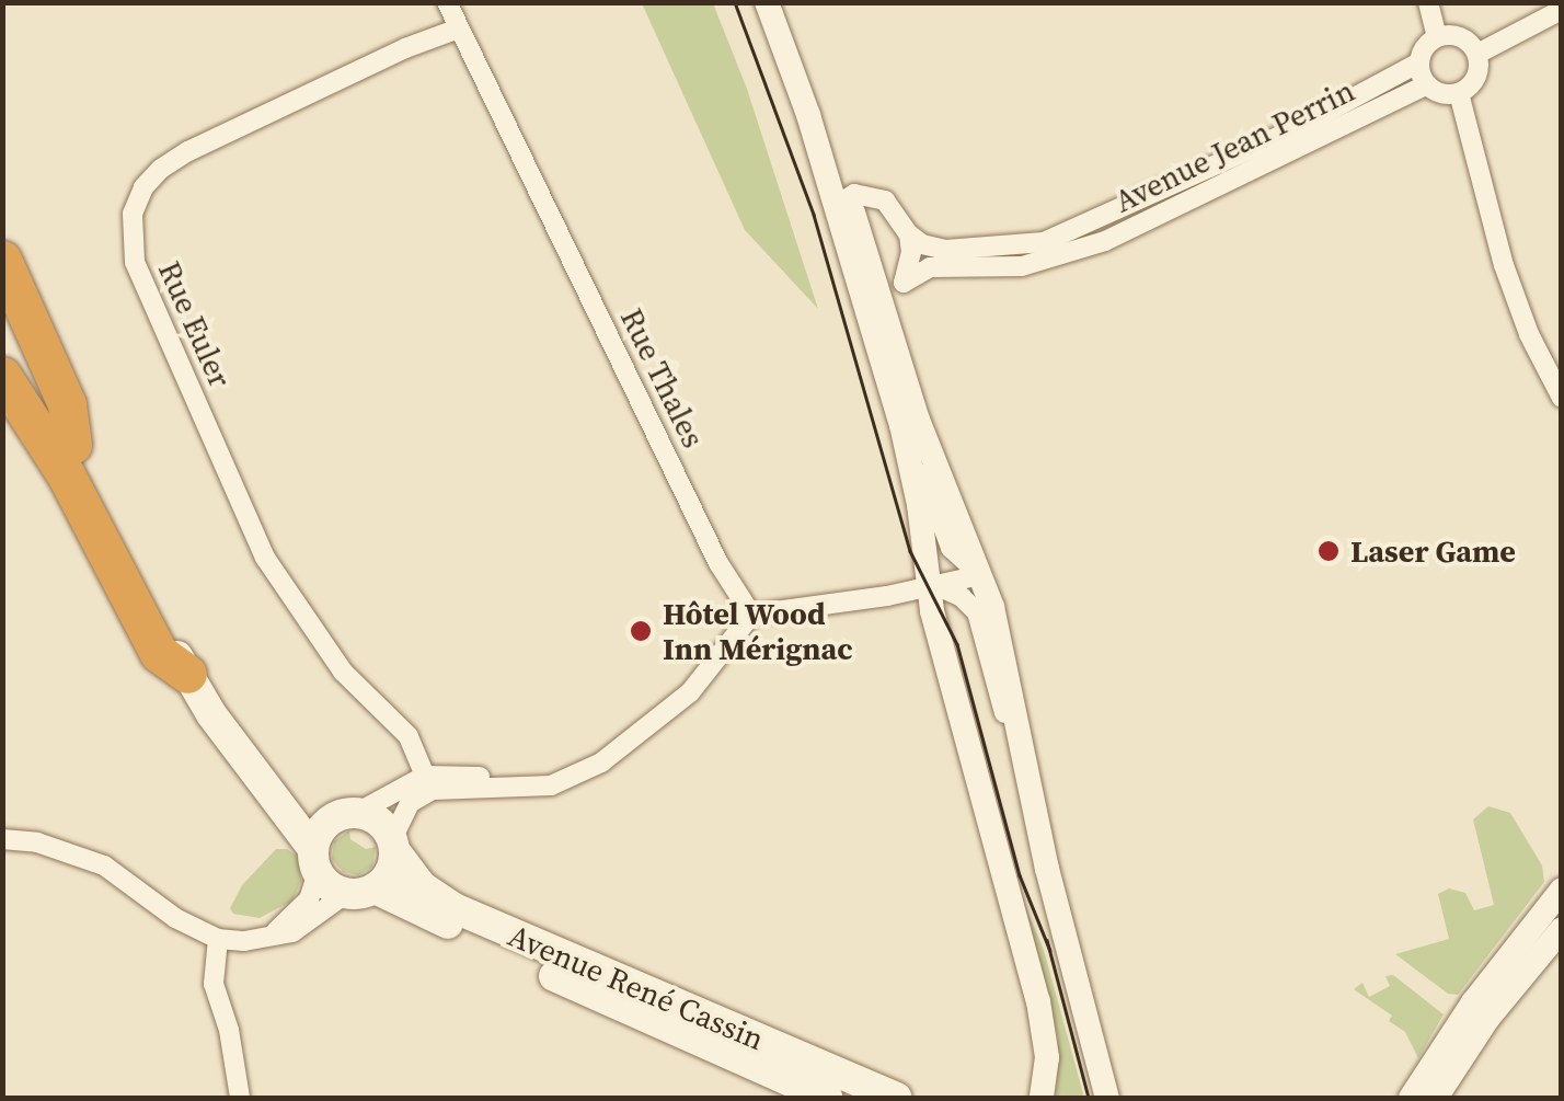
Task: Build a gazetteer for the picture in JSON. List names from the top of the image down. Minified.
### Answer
{"streets":{"main road":["Avenue René Cassin"],"street":["Avenue Jean Perrin","Rue Euler","Rue Thales"]},"crossings":[["Rue Euler","Rue Thales"]],"places":["Laser Game","Hôtel Wood Inn Mérignac"]}
